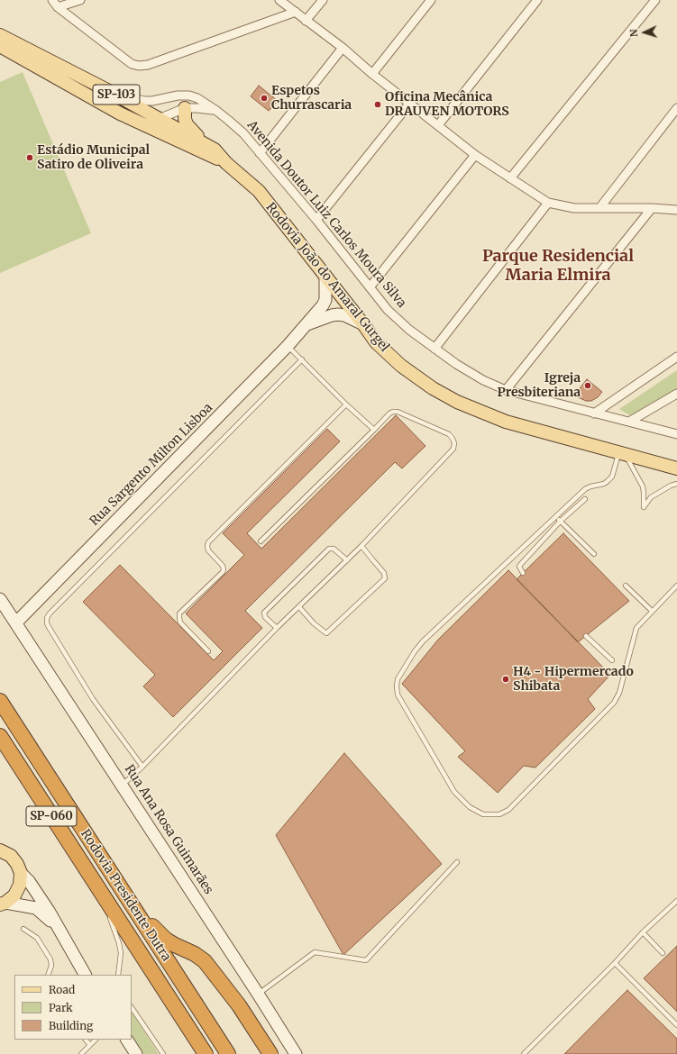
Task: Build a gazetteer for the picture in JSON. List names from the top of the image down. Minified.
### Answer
{"streets":{"highway":["SP-060","Rodovia Presidente Dutra"],"main road":["SP-103","Rodovia João do Amaral Gurgel"],"street":["Avenida Doutor Luiz Carlos Moura Silva","Rua Sargento Milton Lisboa","Rua Ana Rosa Guimarães"]},"crossings":[["Avenida Doutor Luiz Carlos Moura Silva","Rodovia João do Amaral Gurgel"],["Rodovia João do Amaral Gurgel","Rua Sargento Milton Lisboa"],["Rua Sargento Milton Lisboa","Rua Ana Rosa Guimarães"]],"districts":["Parque Residencial Maria Elmira"],"places":["Espetos Churrascaria","Oficina Mecânica DRAUVEN MOTORS","Estádio Municipal Satiro de Oliveira","Igreja Presbiteriana","H4 - Hipermercado Shibata"],"legend":["Road","Park","Building"],"north":"left"}
